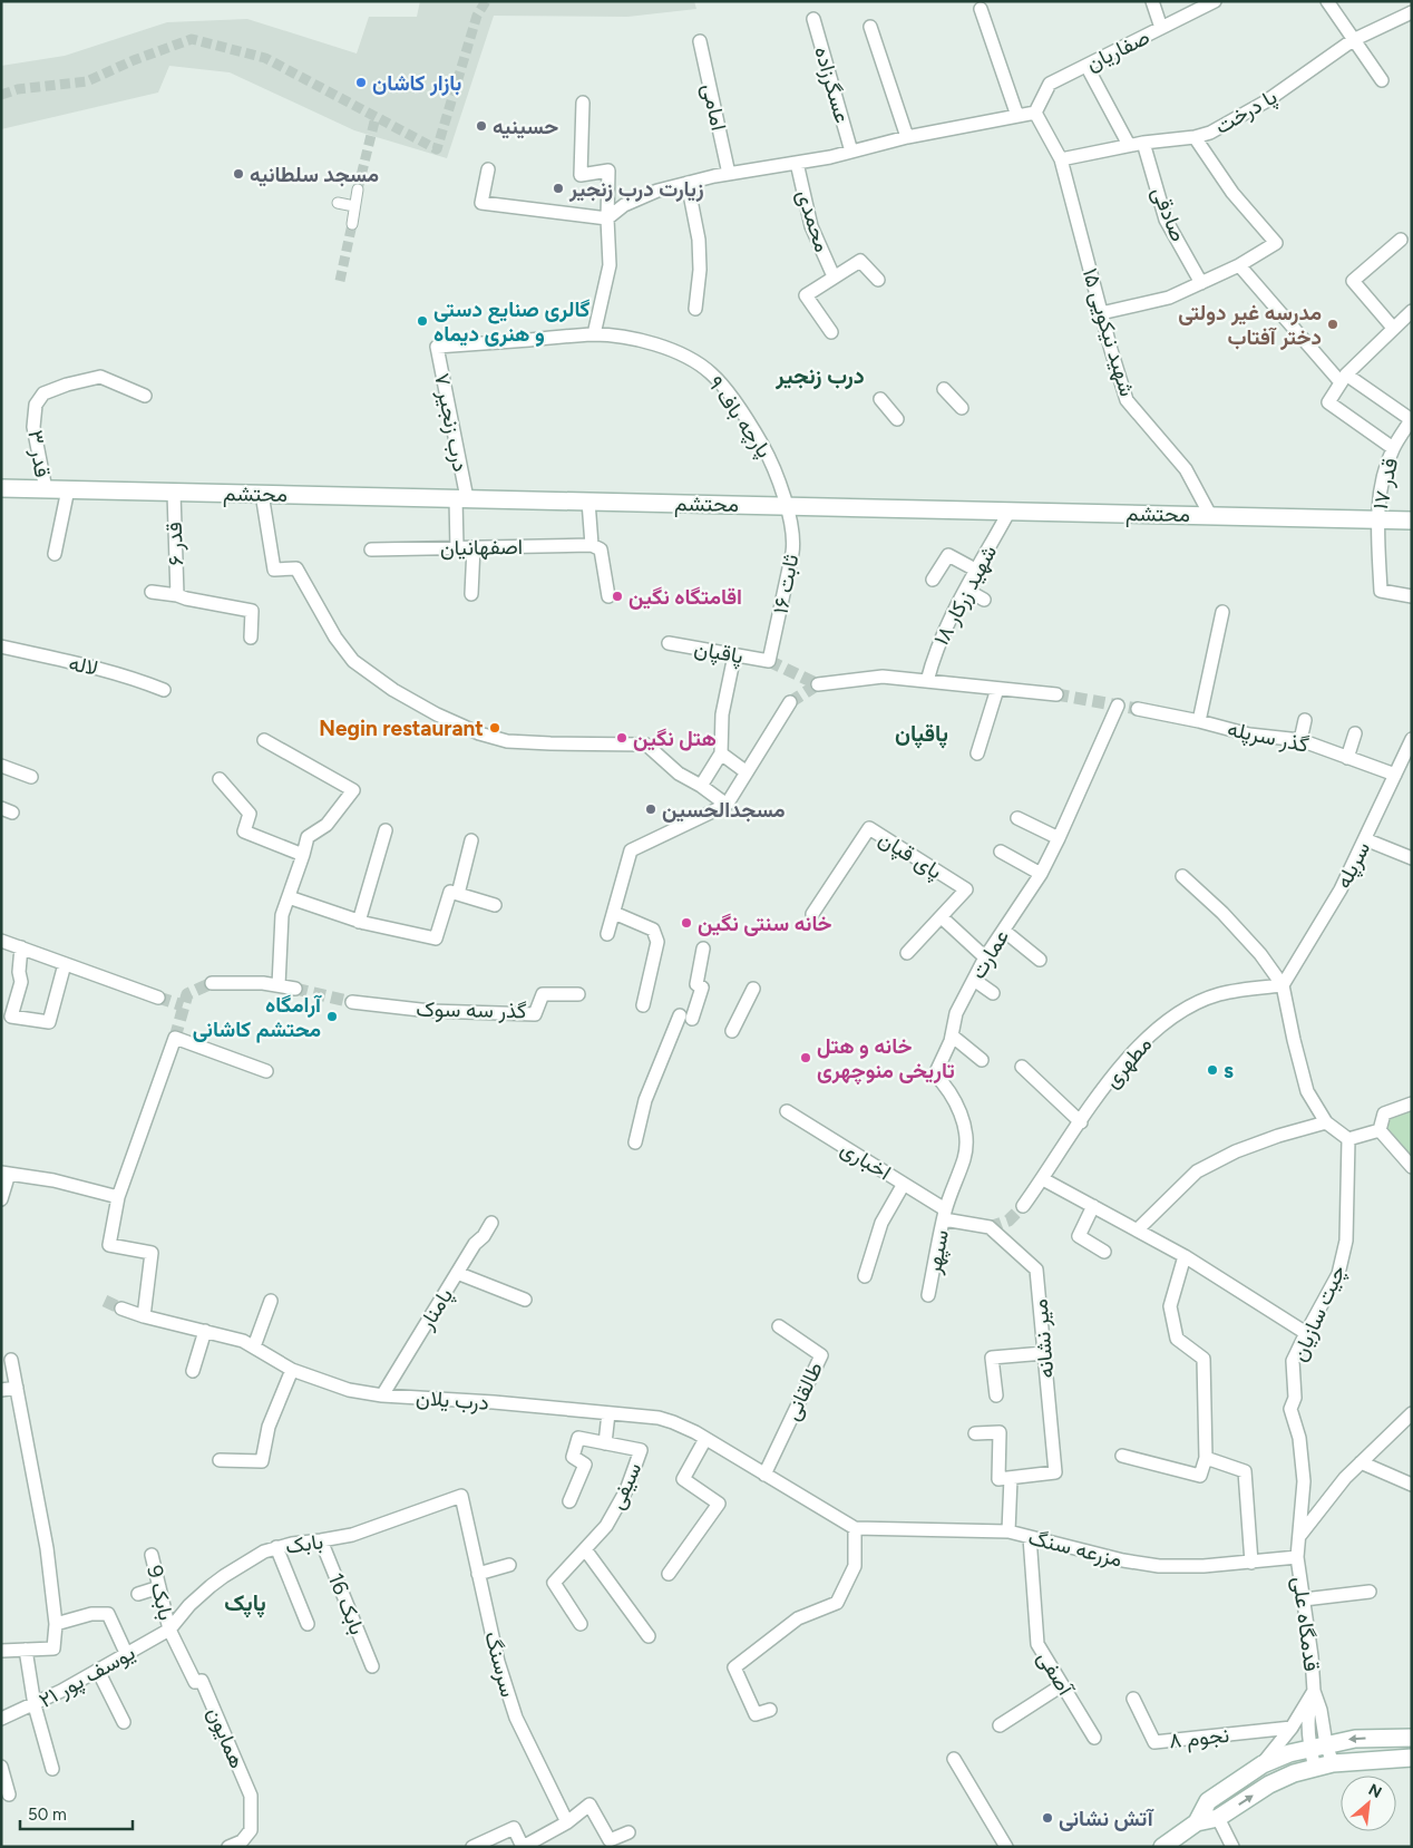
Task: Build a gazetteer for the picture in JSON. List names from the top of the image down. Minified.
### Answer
{"streets":{"main road":["محتشم"],"street":["صفاریان","عسگرزاده","امامی","پا درخت","صادقی","محمدی","شهید نیکویی ۱۵","پارچه باف ۹","درب زنجیر ۷","قدر ۳","قدر ۱۷","قدر ۶","اصفهانیان","ثابت ۱۶","شهید زرکار ۱۸","پاقپان","لاله","گذر سرپله","پای قپان","سرپله","عمارت","گذر سه سوک","مطهری","اخباری","سپهر","پامنار","چیت سازیان","میر نشانه","طالقانی","درب یلان","سیفی","بابک","مزرعه سنگ","بابک 9","بابک 16","قدمگاه علی","سرسنگ","آصفی","یوسف پور ۲۱","همایون","نجوم ۸"]},"crossings":[["صفاریان","شهید نیکویی ۱۵"],["پا درخت","صادقی"],["پا درخت","شهید نیکویی ۱۵"],["شهید نیکویی ۱۵","محتشم"],["پارچه باف ۹","درب زنجیر ۷"],["پارچه باف ۹","محتشم"],["پارچه باف ۹","ثابت ۱۶"],["درب زنجیر ۷","محتشم"],["درب زنجیر ۷","اصفهانیان"],["قدر ۳","محتشم"],["قدر ۱۷","محتشم"],["محتشم","قدر ۶"],["محتشم","ثابت ۱۶"],["محتشم","شهید زرکار ۱۸"],["ثابت ۱۶","پاقپان"],["گذر سرپله","سرپله"],["سرپله","مطهری"],["عمارت","اخباری"],["عمارت","سپهر"],["عمارت","میر نشانه"],["اخباری","سپهر"],["اخباری","میر نشانه"],["سپهر","میر نشانه"],["پامنار","درب یلان"],["چیت سازیان","مزرعه سنگ"],["چیت سازیان","قدمگاه علی"],["طالقانی","درب یلان"],["درب یلان","سیفی"],["درب یلان","مزرعه سنگ"],["بابک","بابک 9"],["بابک","بابک 16"],["بابک","سرسنگ"],["بابک","یوسف پور ۲۱"],["بابک","همایون"],["مزرعه سنگ","قدمگاه علی"],["مزرعه سنگ","آصفی"],["بابک 9","یوسف پور ۲۱"],["بابک 9","همایون"],["یوسف پور ۲۱","همایون"]],"districts":["درب زنجیر","پاقپان","پاپک"],"places":["بازار کاشان","حسینیه","مسجد سلطانیه","زیارت درب زنجیر","گالری صنایع دستی و هنری دیماه","مدرسه غیر دولتی دختر آفتاب","اقامتگاه نگین","Negin restaurant","هتل نگین","مسجدالحسین","خانه سنتی نگین","آرامگاه محتشم کاشانی","خانه و هتل تاریخی منوچهری","s","آتش نشانی"],"scale_bar":"50 m","north":"top right"}
